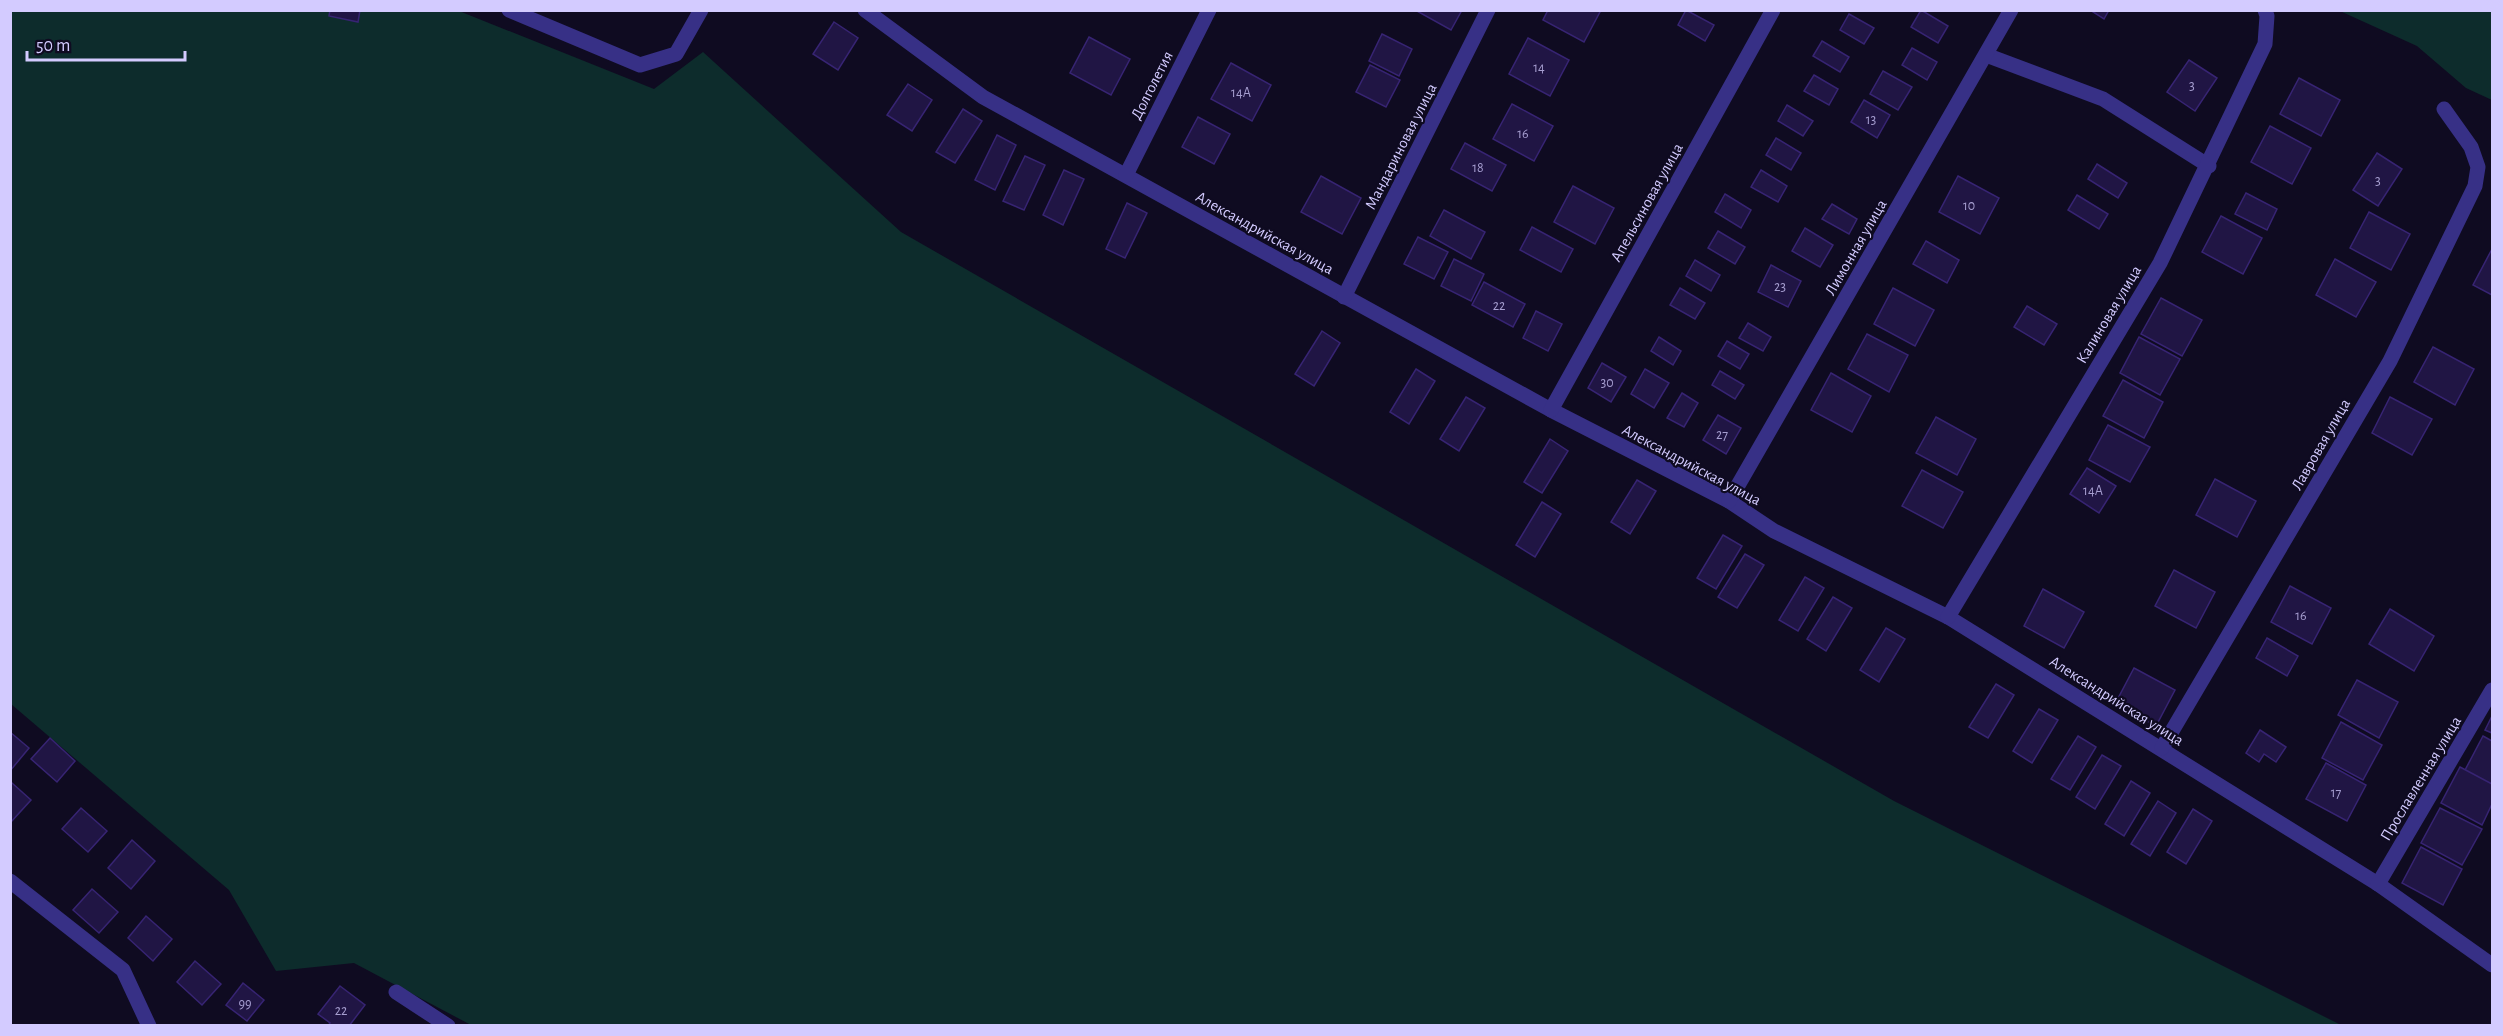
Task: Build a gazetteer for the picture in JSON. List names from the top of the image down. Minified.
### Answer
{"streets":{"street":["Долголетия","Мандариновая улица","Апельсиновая улица","Александрийская улица","Лимонная улица","Калиновая улица","Лавровая улица","Прославленная улица"]},"crossings":[["Долголетия","Александрийская улица"],["Мандариновая улица","Александрийская улица"],["Апельсиновая улица","Александрийская улица"],["Александрийская улица","Лимонная улица"],["Александрийская улица","Калиновая улица"],["Александрийская улица","Лавровая улица"],["Александрийская улица","Прославленная улица"]],"house_numbers":["14","3","14А","13","16","18","3","10","23","22","30","27","14А","16","17","99","22"],"scale_bar":"50 m"}
